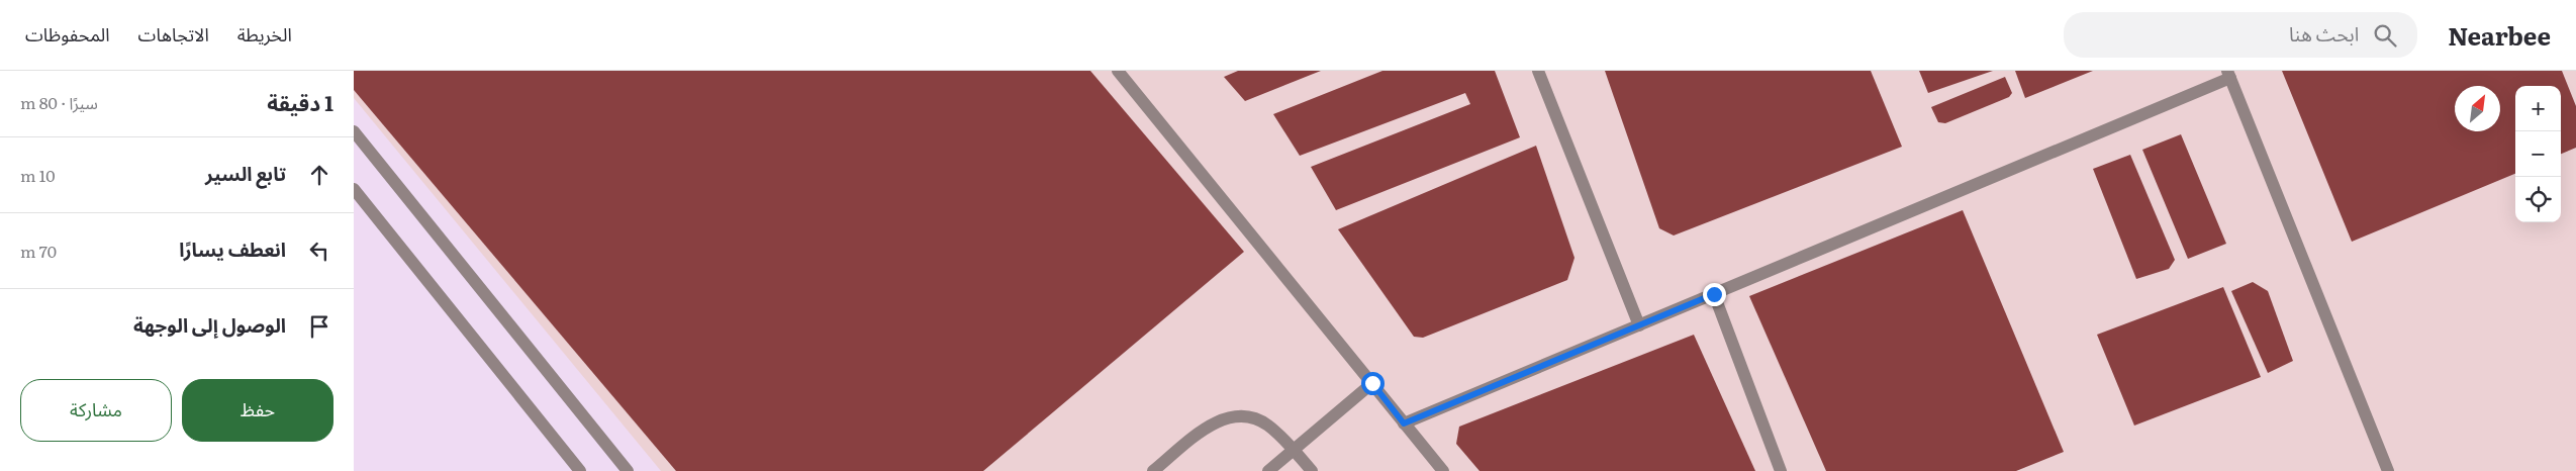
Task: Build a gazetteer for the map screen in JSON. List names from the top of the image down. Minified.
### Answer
{"north":"top right","page":{"header":"Nearbee","search":"ابحث هنا","nav":["الخريطة","الاتجاهات","المحفوظات"],"heading":["1 دقيقة","سيرًا · 80 m"],"map_buttons":["+","−"],"list":[["تابع السير","10 m"],["انعطف يسارًا","70 m"],"الوصول إلى الوجهة"],"buttons":["حفظ","مشاركة"]}}
